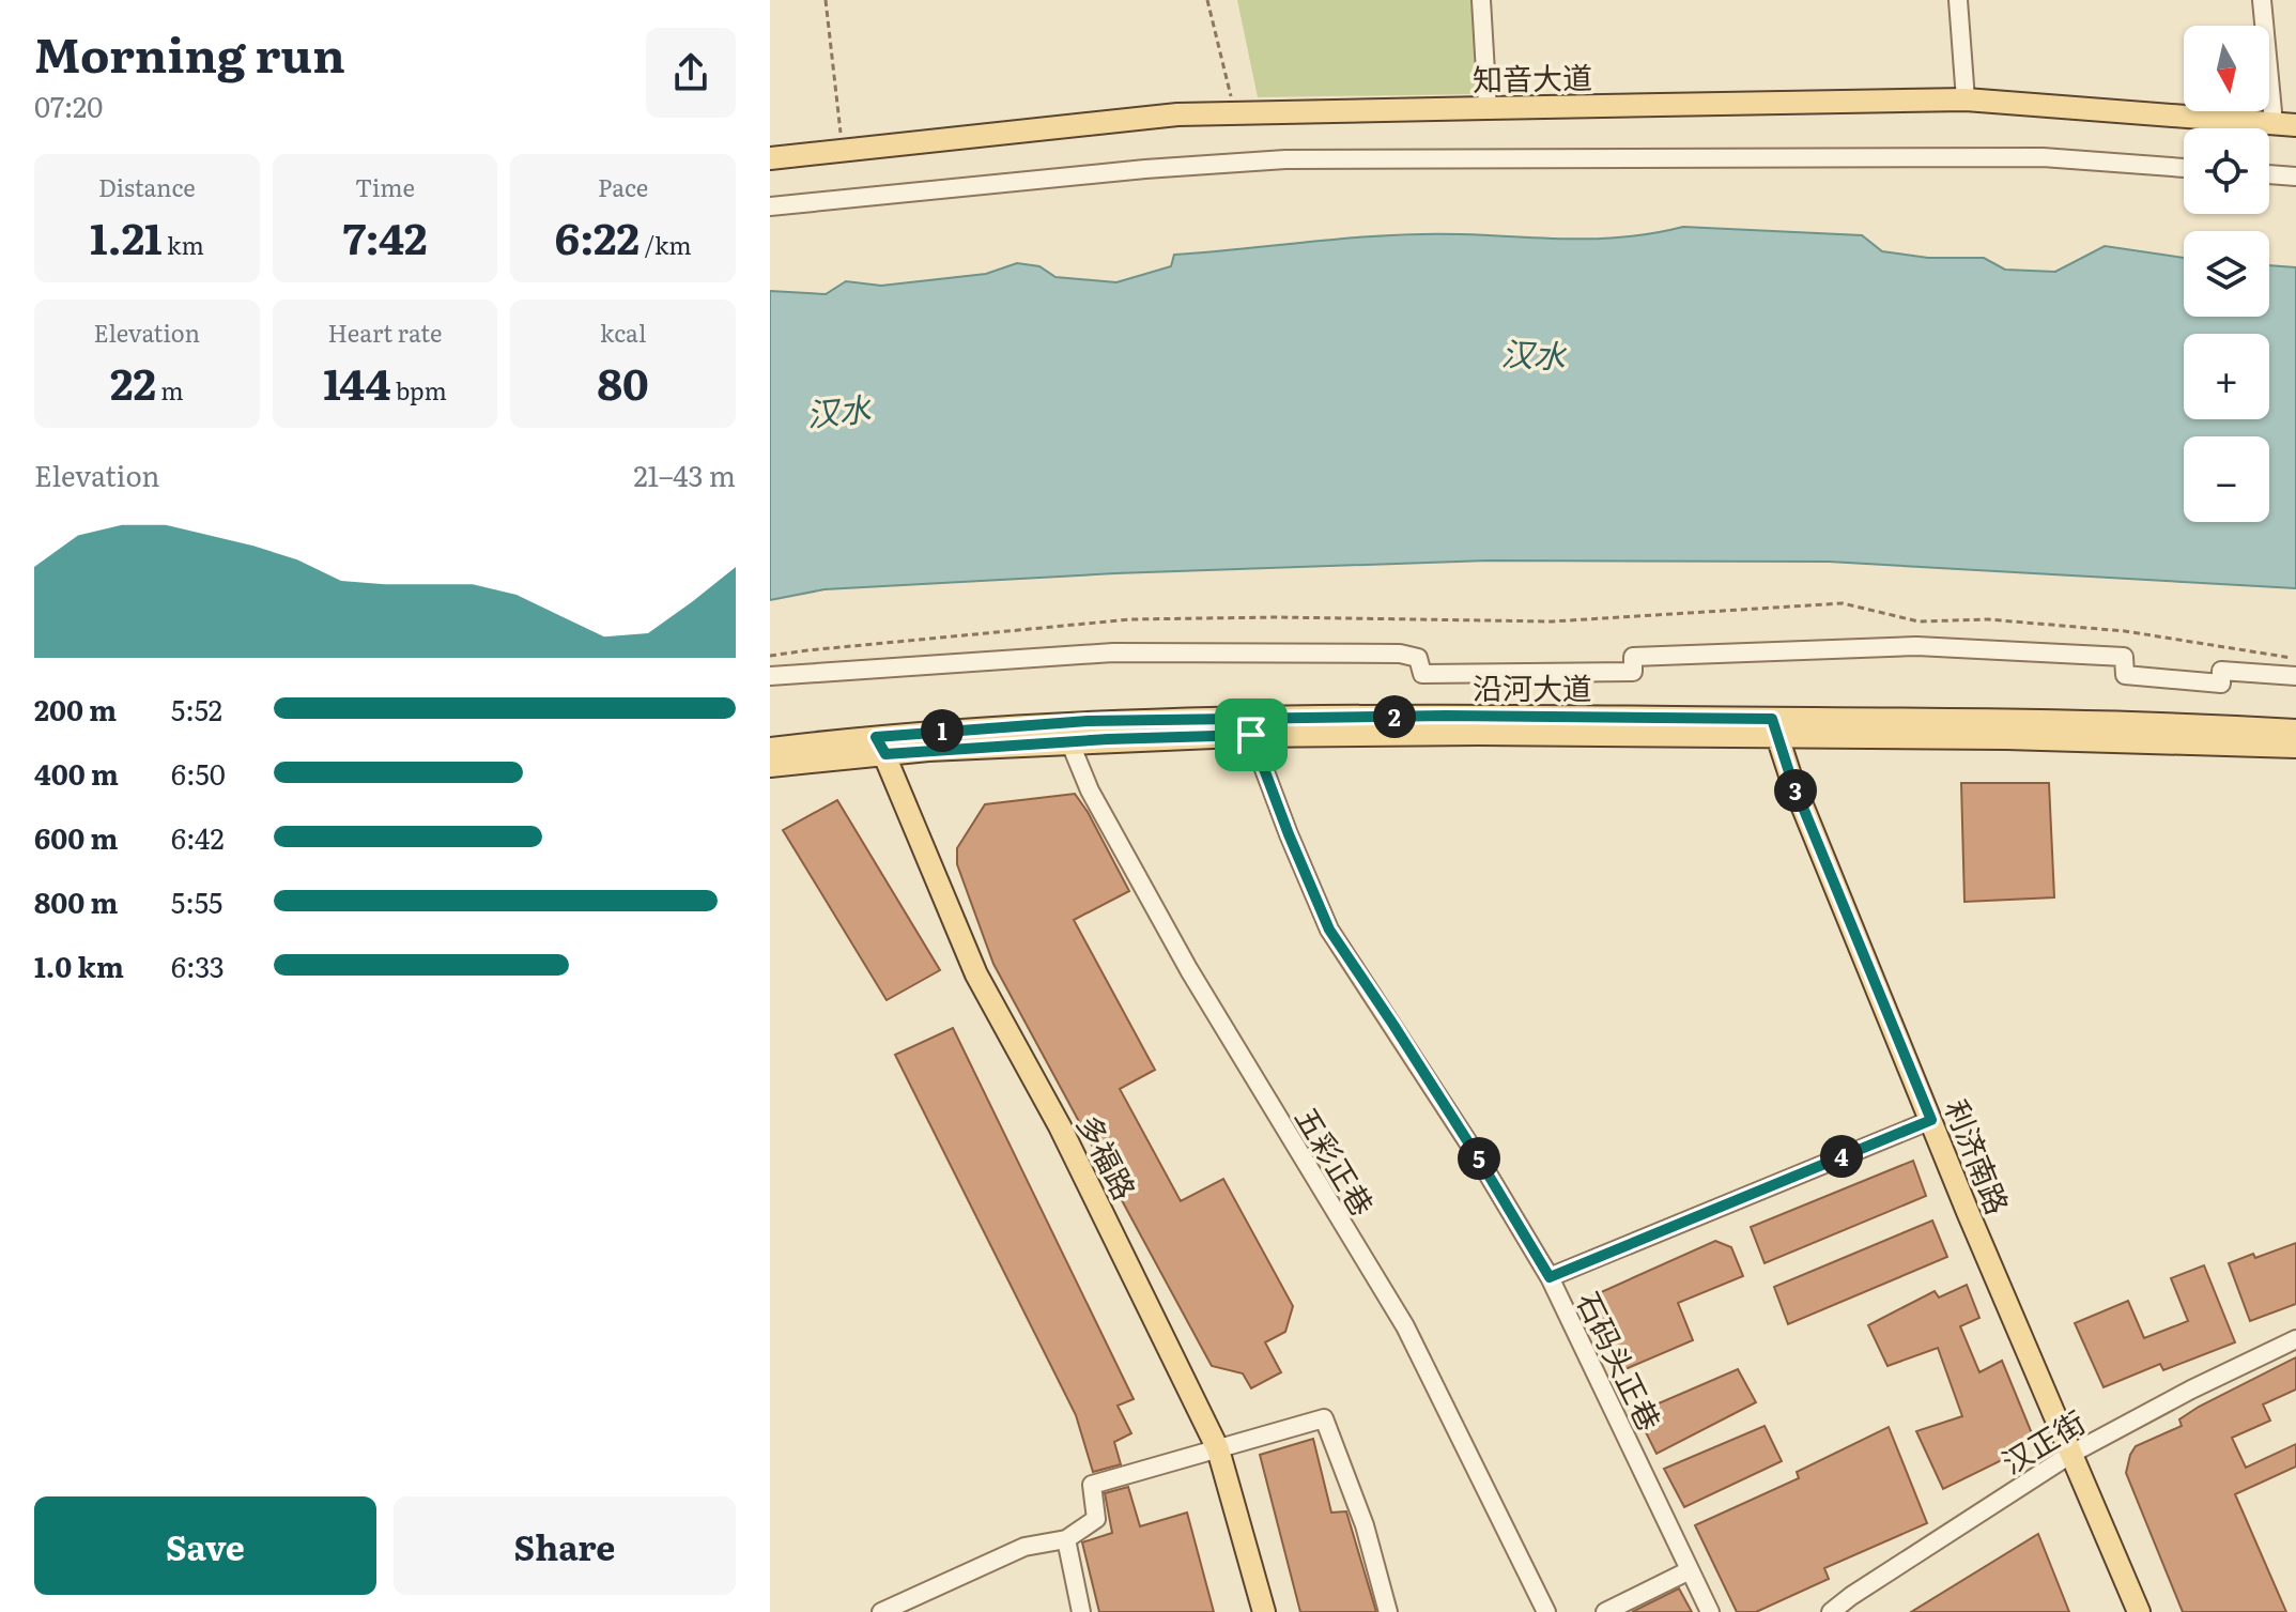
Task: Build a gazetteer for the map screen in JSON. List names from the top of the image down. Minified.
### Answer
{"streets":{"main road":["知音大道","沿河大道","多福路","利济南路"],"street":["五彩正巷","石码头正巷","汉正街"]},"crossings":[["沿河大道","多福路"],["沿河大道","利济南路"],["沿河大道","五彩正巷"],["沿河大道","石码头正巷"],["利济南路","汉正街"]],"water":["汉水"],"north":"bottom","page":{"heading":["Morning run","07:20"],"map_buttons":["+","−"],"stats":[["Distance","1.21 km"],["Time","7:42"],["Pace","6:22 /km"],["Elevation","22 m"],["Heart rate","144 bpm"],["kcal","80"]],"chart":["Elevation","21–43 m"],"list":[{"name":"200 m","note":"5:52"},{"name":"400 m","note":"6:50"},{"name":"600 m","note":"6:42"},{"name":"800 m","note":"5:55"},{"name":"1.0 km","note":"6:33"}],"pins":["2","1","3","4","5"],"buttons":["Save","Share"]}}
